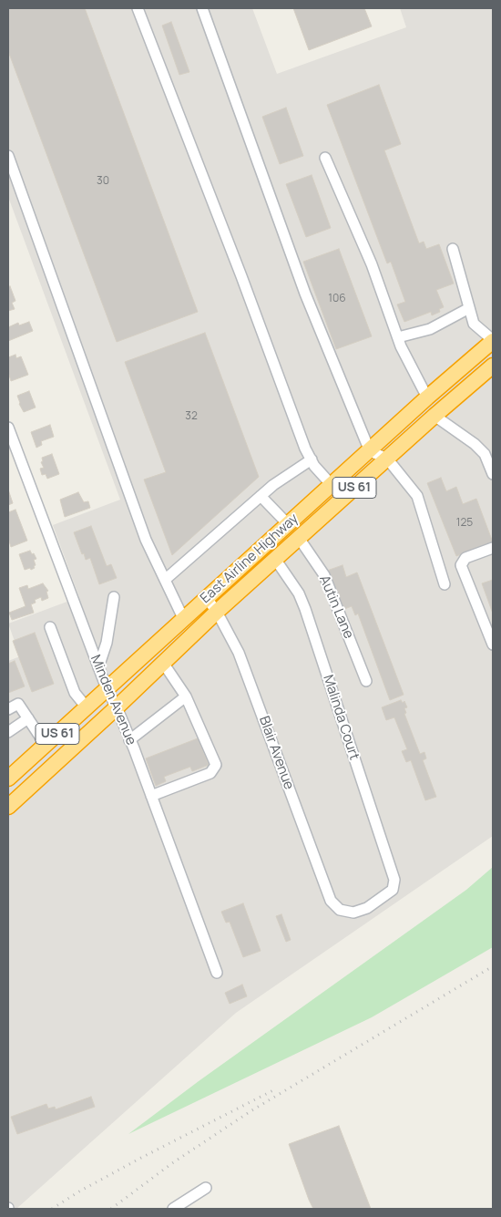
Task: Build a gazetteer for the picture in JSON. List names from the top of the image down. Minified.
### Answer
{"streets":{"highway":["US 61","East Airline Highway"],"street":["Autin Lane","Minden Avenue","Malinda Court","Blair Avenue"]},"crossings":[["East Airline Highway","Autin Lane"],["East Airline Highway","Minden Avenue"],["East Airline Highway","Malinda Court"],["East Airline Highway","Blair Avenue"],["Malinda Court","Blair Avenue"]],"house_numbers":["30","106","32","125"]}
